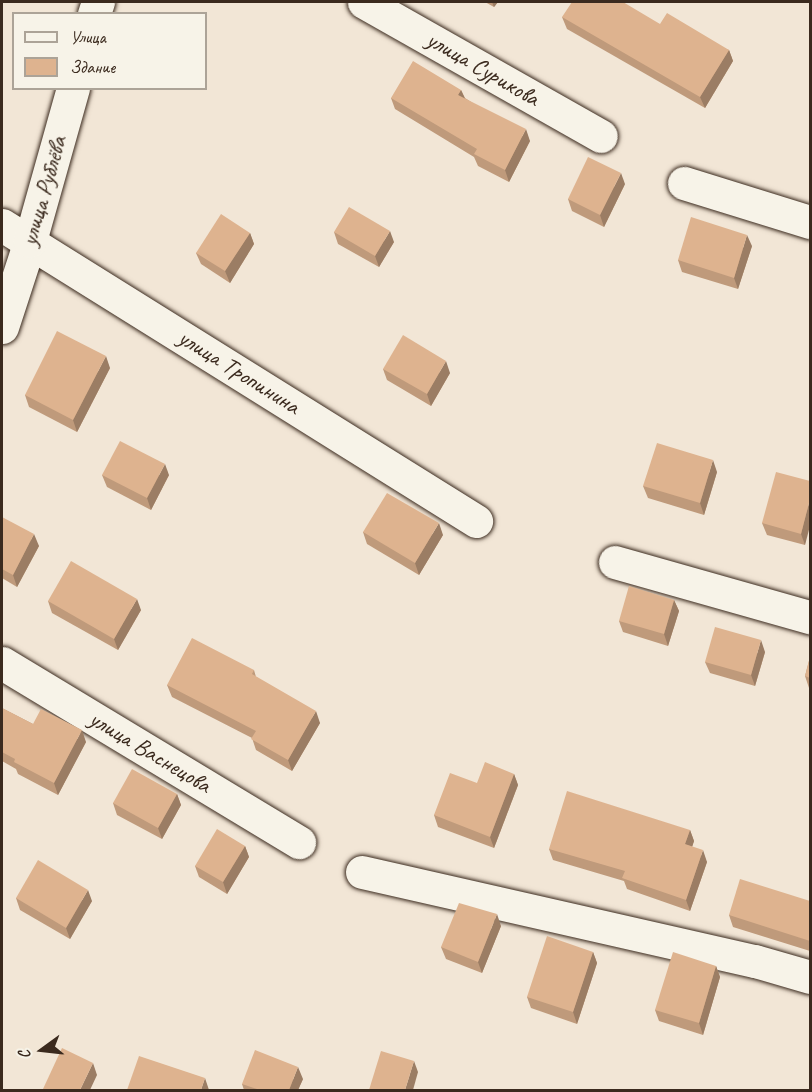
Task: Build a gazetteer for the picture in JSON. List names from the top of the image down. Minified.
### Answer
{"streets":{"street":["улица Сурикова","улица Рублёва","улица Тропинина","улица Васнецова"]},"crossings":[["улица Рублёва","улица Тропинина"]],"legend":["Улица","Здание"],"north":"left"}
